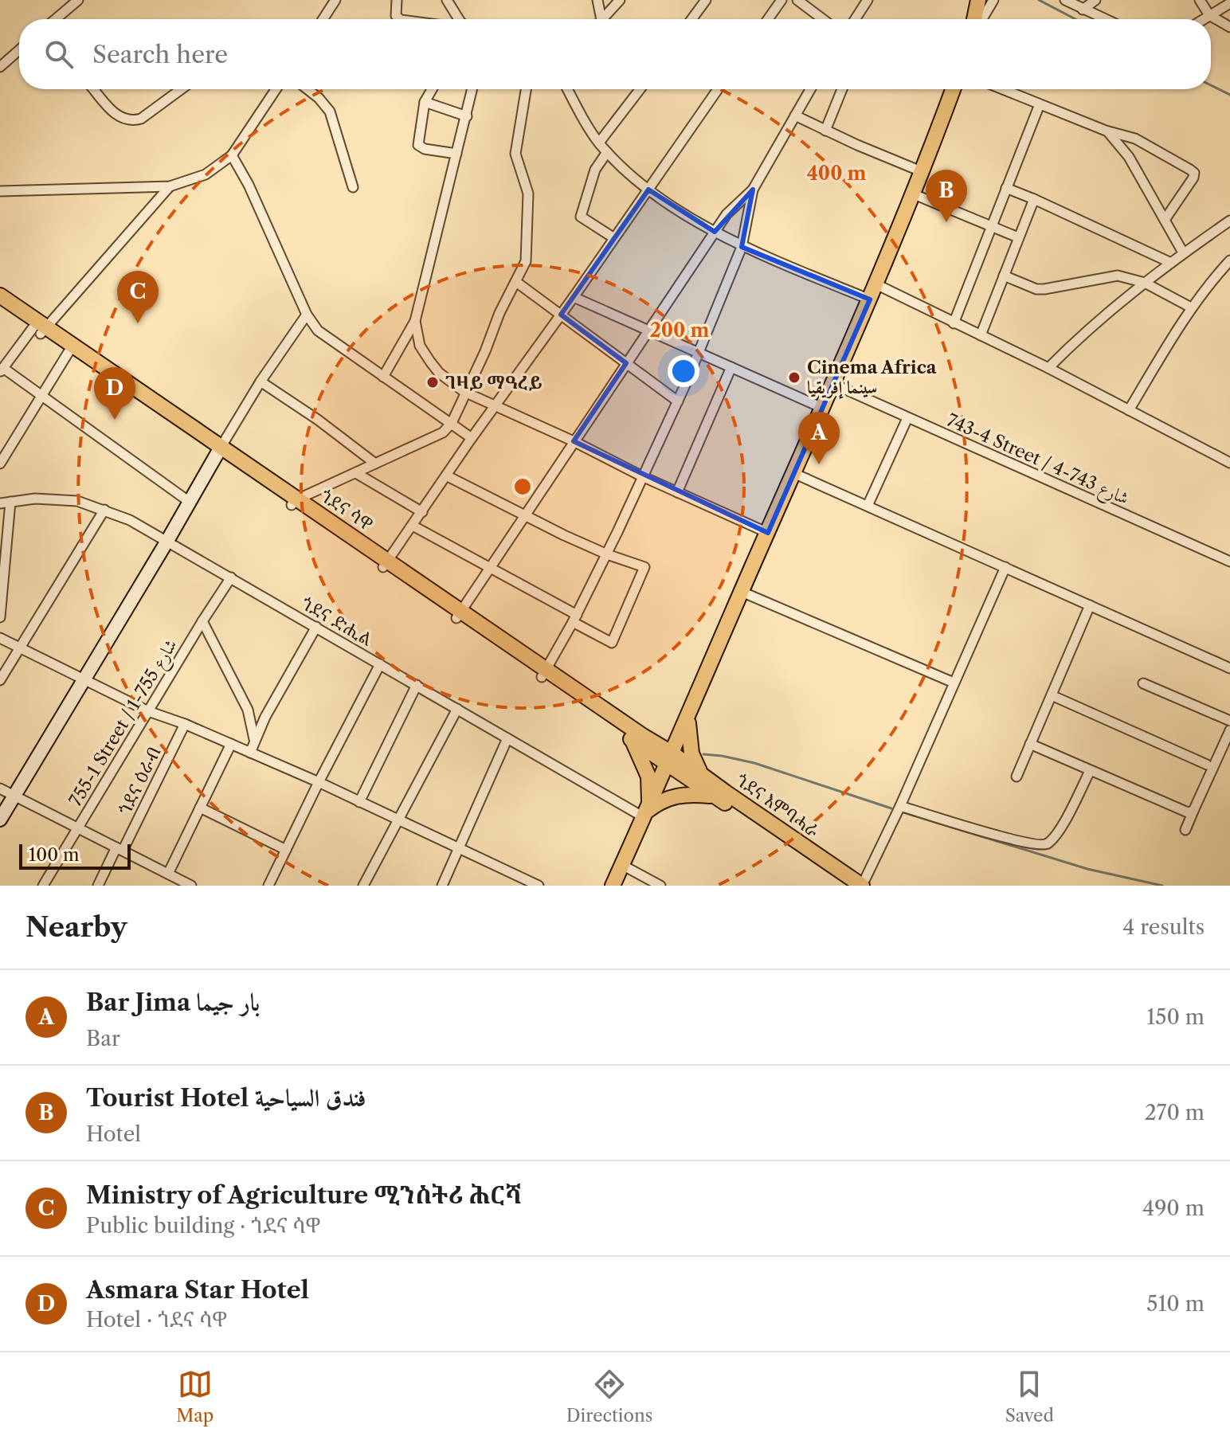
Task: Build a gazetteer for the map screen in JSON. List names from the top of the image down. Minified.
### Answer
{"streets":{"main road":["ጎደና ሳዋ","ጎደና እምባሓራ"],"street":["743-4 Street / شارع 743-4","ጎደና ድሒል","755-1 Street / شارع 755-1","ጎደና ዕራብ"]},"crossings":[["ጎደና ሳዋ","ጎደና እምባሓራ"],["ጎደና ድሒል","755-1 Street / شارع 755-1"]],"places":["Cinema Africa سينما إفريقيا","ገዛይ ማዓረይ"],"scale_bar":"100 m","page":{"search":"Search here","pins":["B","C","D","A"],"scale":"100 m","heading":["Nearby","4 results"],"list":[{"mark":"A","name":"Bar Jima بار جيما","note":"Bar","value":"150 m"},{"mark":"B","name":"Tourist Hotel فندق السياحية","note":"Hotel","value":"270 m"},{"mark":"C","name":"Ministry of Agriculture ሚንስትሪ ሕርሻ","note":"Public building · ጎደና ሳዋ","value":"490 m"},{"mark":"D","name":"Asmara Star Hotel","note":"Hotel · ጎደና ሳዋ","value":"510 m"}],"nav":["Map","Directions","Saved"]},"rings":["400 m","200 m"]}
